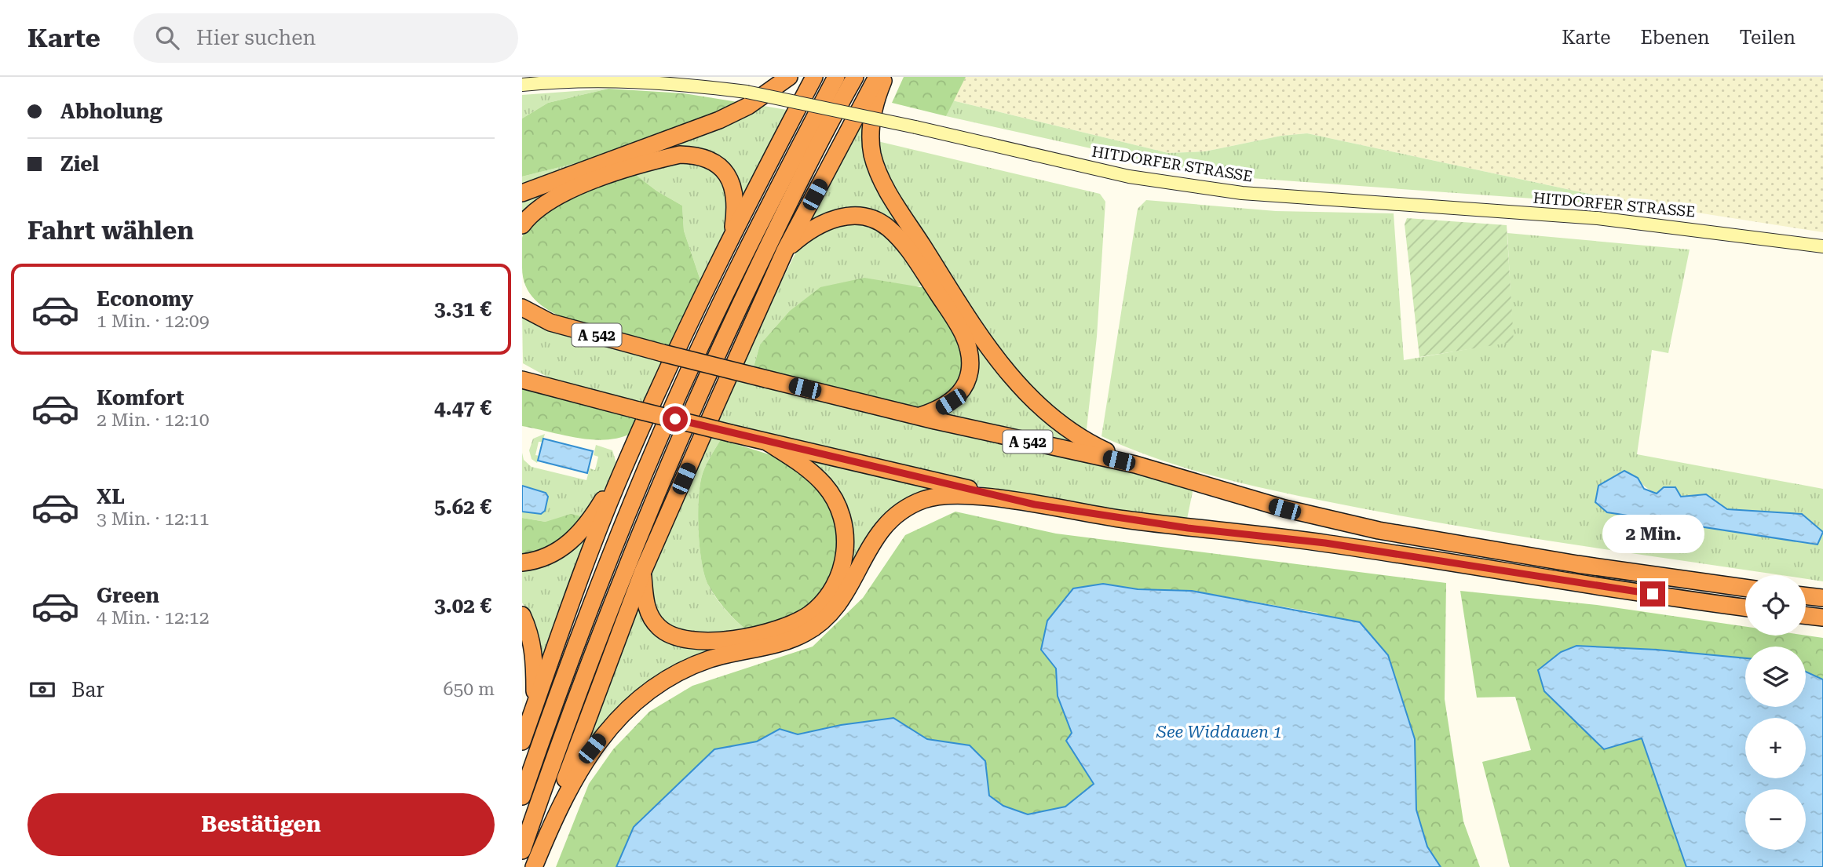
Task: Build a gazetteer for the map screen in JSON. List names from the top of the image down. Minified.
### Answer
{"streets":{"highway":["A 542"],"main road":["HITDORFER STRASSE"]},"water":["See Widdauen 1"],"page":{"header":"Karte","search":"Hier suchen","nav":["Karte","Ebenen","Teilen"],"banner":["Abholung","Ziel"],"heading":"Fahrt wählen","list":[{"name":"Economy","note":"1 Min. · 12:09","value":"3.31 €"},{"name":"Komfort","note":"2 Min. · 12:10","value":"4.47 €"},{"name":"XL","note":"3 Min. · 12:11","value":"5.62 €"},{"name":"Green","note":"4 Min. · 12:12","value":"3.02 €"}],"bubble":"2 Min.","map_buttons":["+","−"],"pay":["Bar","650 m"],"buttons":"Bestätigen"}}
